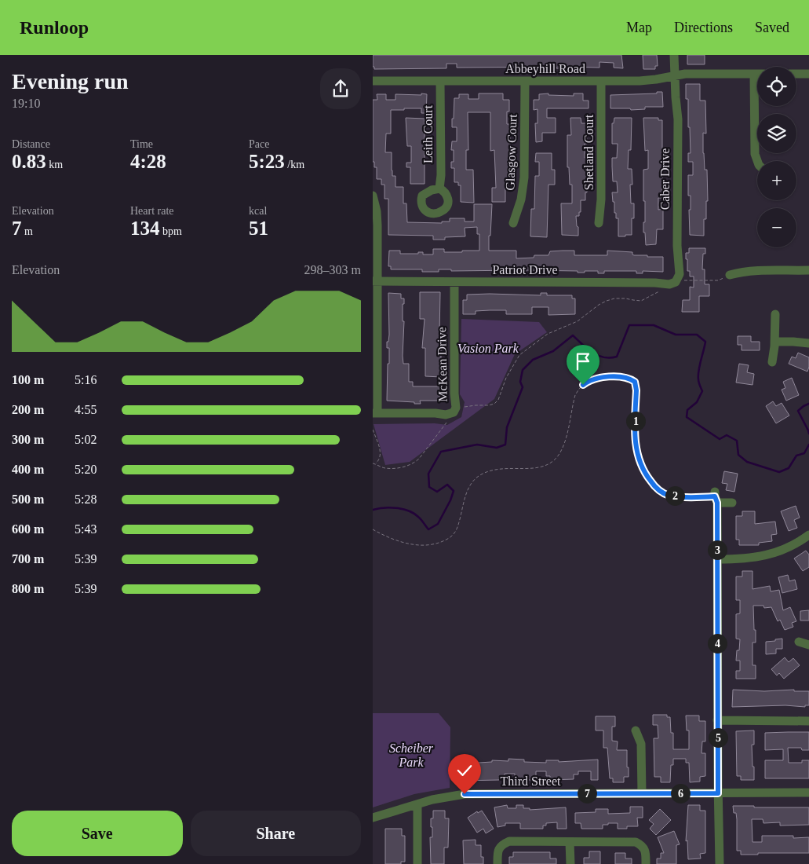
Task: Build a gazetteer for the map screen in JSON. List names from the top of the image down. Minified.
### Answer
{"streets":{"street":["Abbeyhill Road","Leith Court","Glasgow Court","Shetland Court","Caber Drive","Patriot Drive","McKean Drive","Third Street"]},"crossings":[["Abbeyhill Road","Leith Court"],["Abbeyhill Road","Glasgow Court"],["Abbeyhill Road","Shetland Court"],["Abbeyhill Road","Caber Drive"],["Caber Drive","Patriot Drive"],["Patriot Drive","McKean Drive"]],"parks":["Vasion Park","Scheiber Park"],"page":{"header":"Runloop","nav":["Map","Directions","Saved"],"heading":["Evening run","19:10"],"map_buttons":["+","−"],"stats":[["Distance","0.83 km"],["Time","4:28"],["Pace","5:23 /km"],["Elevation","7 m"],["Heart rate","134 bpm"],["kcal","51"]],"chart":["Elevation","298–303 m"],"list":[{"name":"100 m","note":"5:16"},{"name":"200 m","note":"4:55"},{"name":"300 m","note":"5:02"},{"name":"400 m","note":"5:20"},{"name":"500 m","note":"5:28"},{"name":"600 m","note":"5:43"},{"name":"700 m","note":"5:39"},{"name":"800 m","note":"5:39"}],"pins":["1","2","3","4","5","6","7"],"buttons":["Save","Share"]}}
